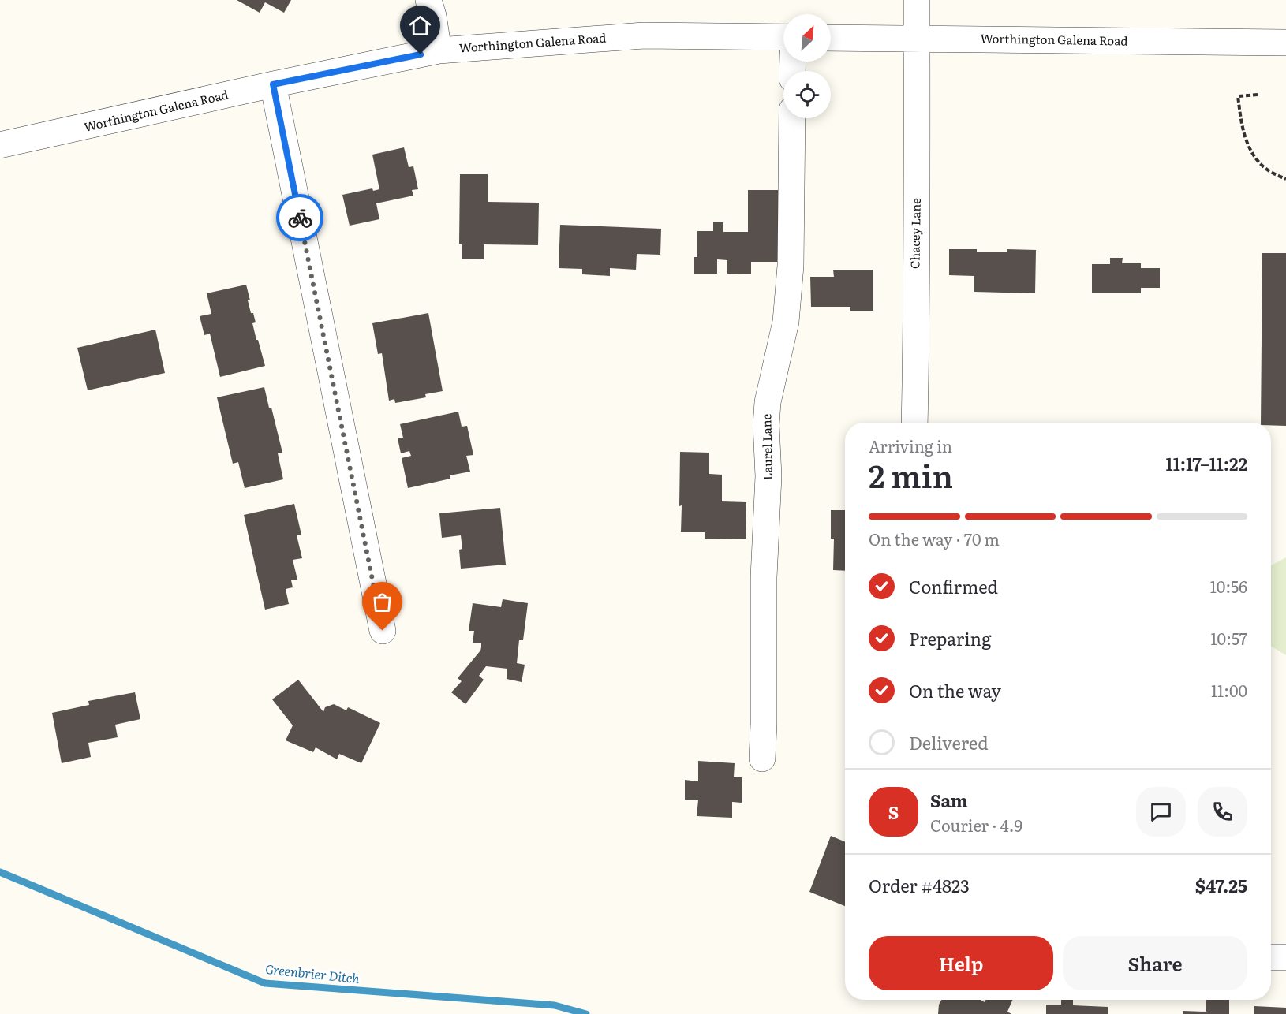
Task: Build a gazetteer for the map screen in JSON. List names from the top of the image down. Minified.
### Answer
{"streets":{"street":["Worthington Galena Road","Chacey Lane","Laurel Lane"]},"crossings":[["Worthington Galena Road","Chacey Lane"]],"water":["Greenbrier Ditch"],"north":"top right","page":{"heading":["2 min","Arriving in","11:17–11:22"],"panel":["Sam","Courier · 4.9","Order #4823","$47.25"],"bar":"On the way · 70 m","list":[["Confirmed","10:56"],["Preparing","10:57"],["On the way","11:00"],"Delivered"],"round":"S","buttons":["Help","Share"]}}
